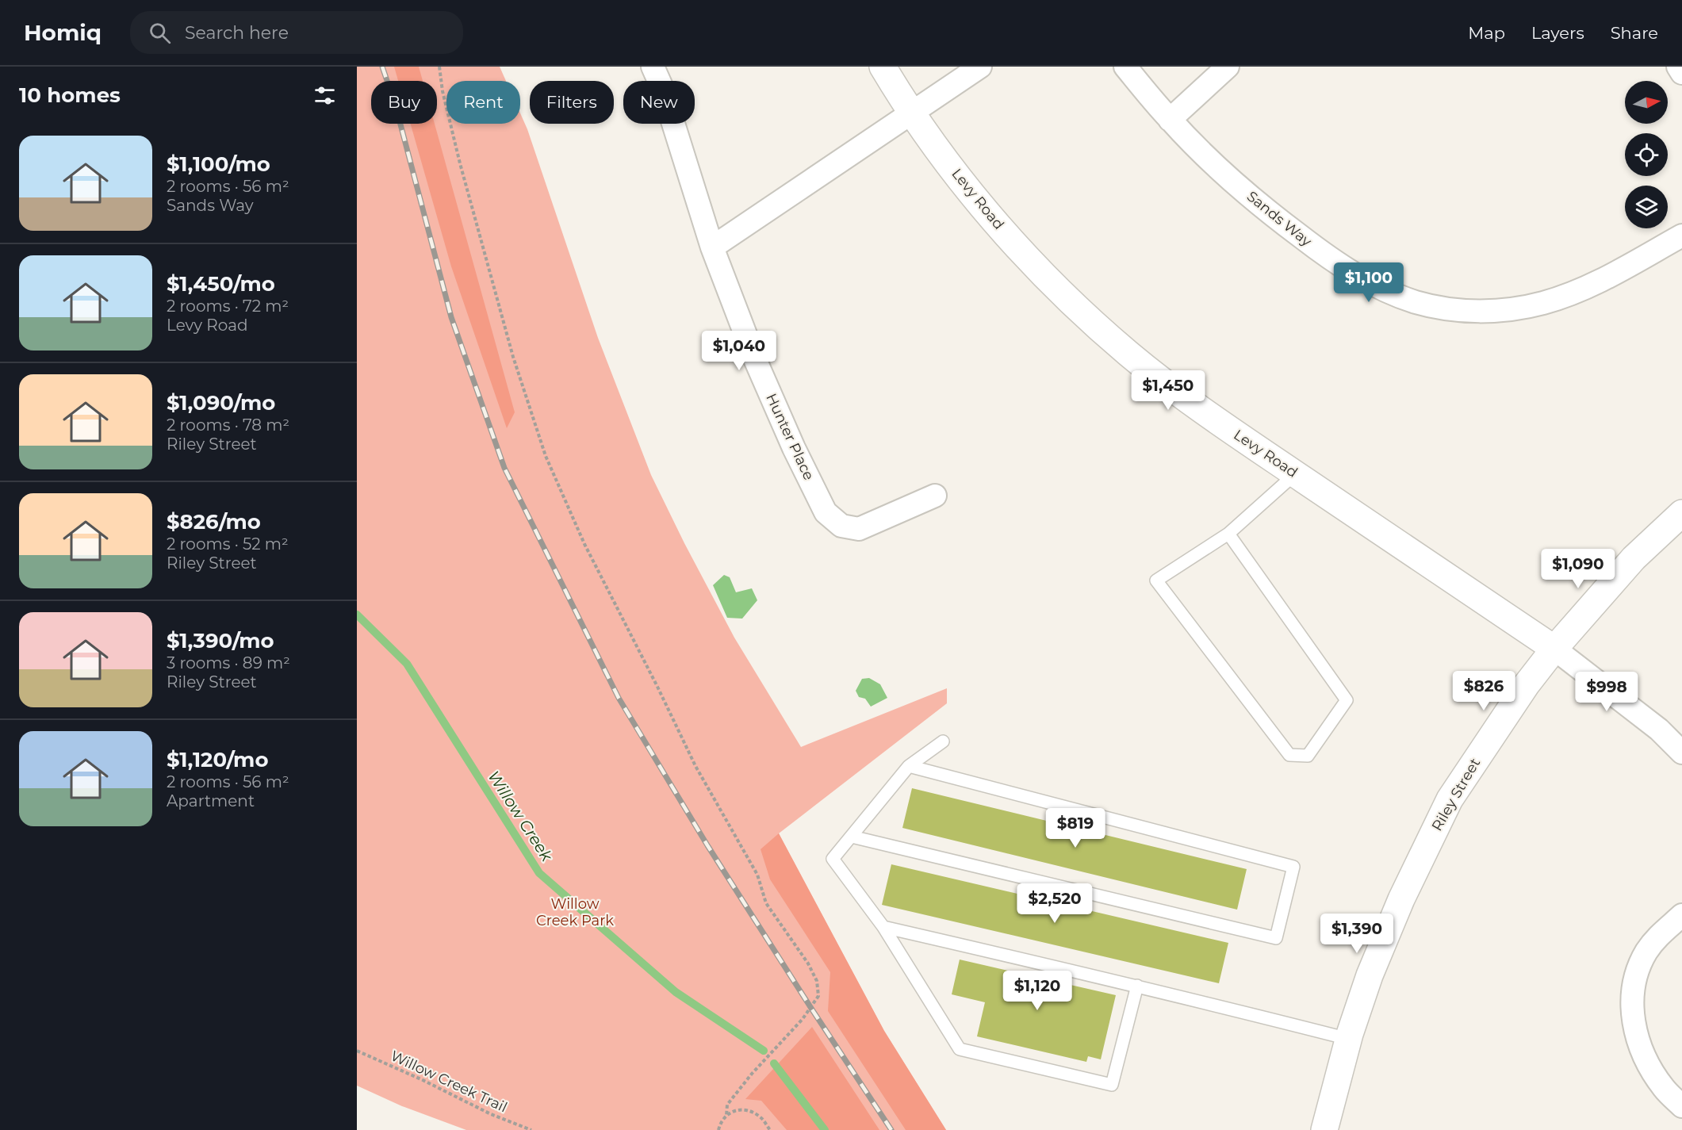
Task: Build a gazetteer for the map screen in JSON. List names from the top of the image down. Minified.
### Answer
{"streets":{"street":["Levy Road","Sands Way","Hunter Place","Riley Street"],"path":["Willow Creek Trail"]},"crossings":[["Levy Road","Riley Street"]],"water":["Willow Creek"],"parks":["Willow Creek Park"],"north":"right","page":{"header":"Homiq","search":"Search here","nav":["Map","Layers","Share"],"heading":"10 homes","chip":["Buy","Rent","Filters","New"],"list":[{"name":"$1,100/mo","note":"2 rooms · 56 m² · Sands Way"},{"name":"$1,450/mo","note":"2 rooms · 72 m² · Levy Road"},{"name":"$1,090/mo","note":"2 rooms · 78 m² · Riley Street"},{"name":"$826/mo","note":"2 rooms · 52 m² · Riley Street"},{"name":"$1,390/mo","note":"3 rooms · 89 m² · Riley Street"},{"name":"$1,120/mo","note":"2 rooms · 56 m² · Apartment"}],"price":["$1,100","$1,040","$1,450","$1,090","$826","$998","$819","$2,520","$1,390","$1,120"]}}
